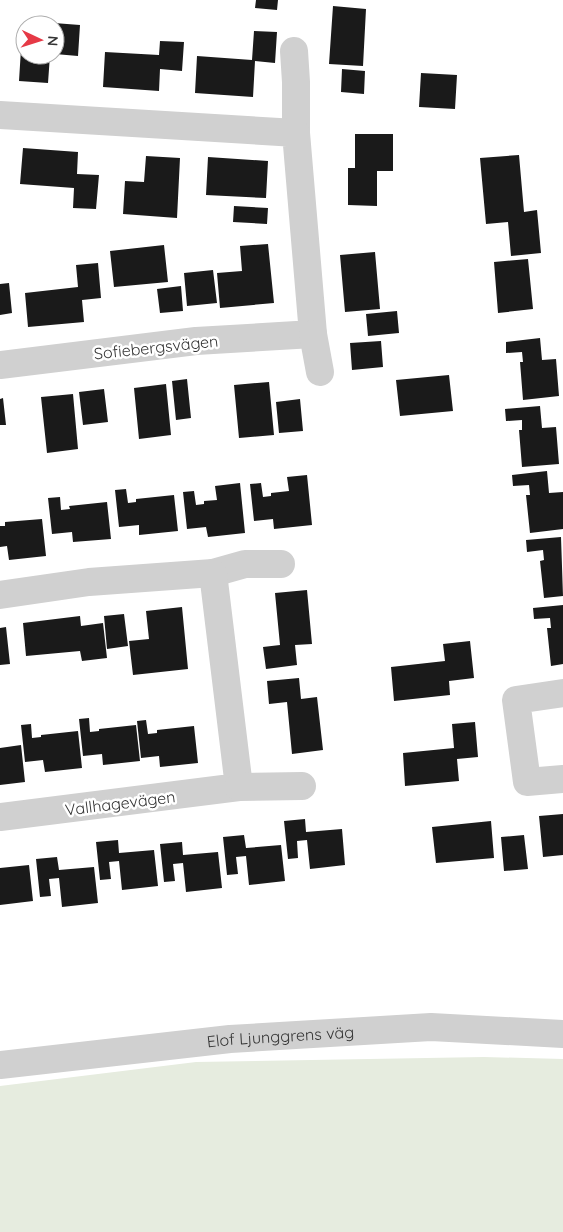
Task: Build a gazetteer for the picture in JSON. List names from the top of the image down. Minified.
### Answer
{"streets":{"street":["Sofiebergsvägen","Vallhagevägen","Elof Ljunggrens väg"]},"north":"right"}
